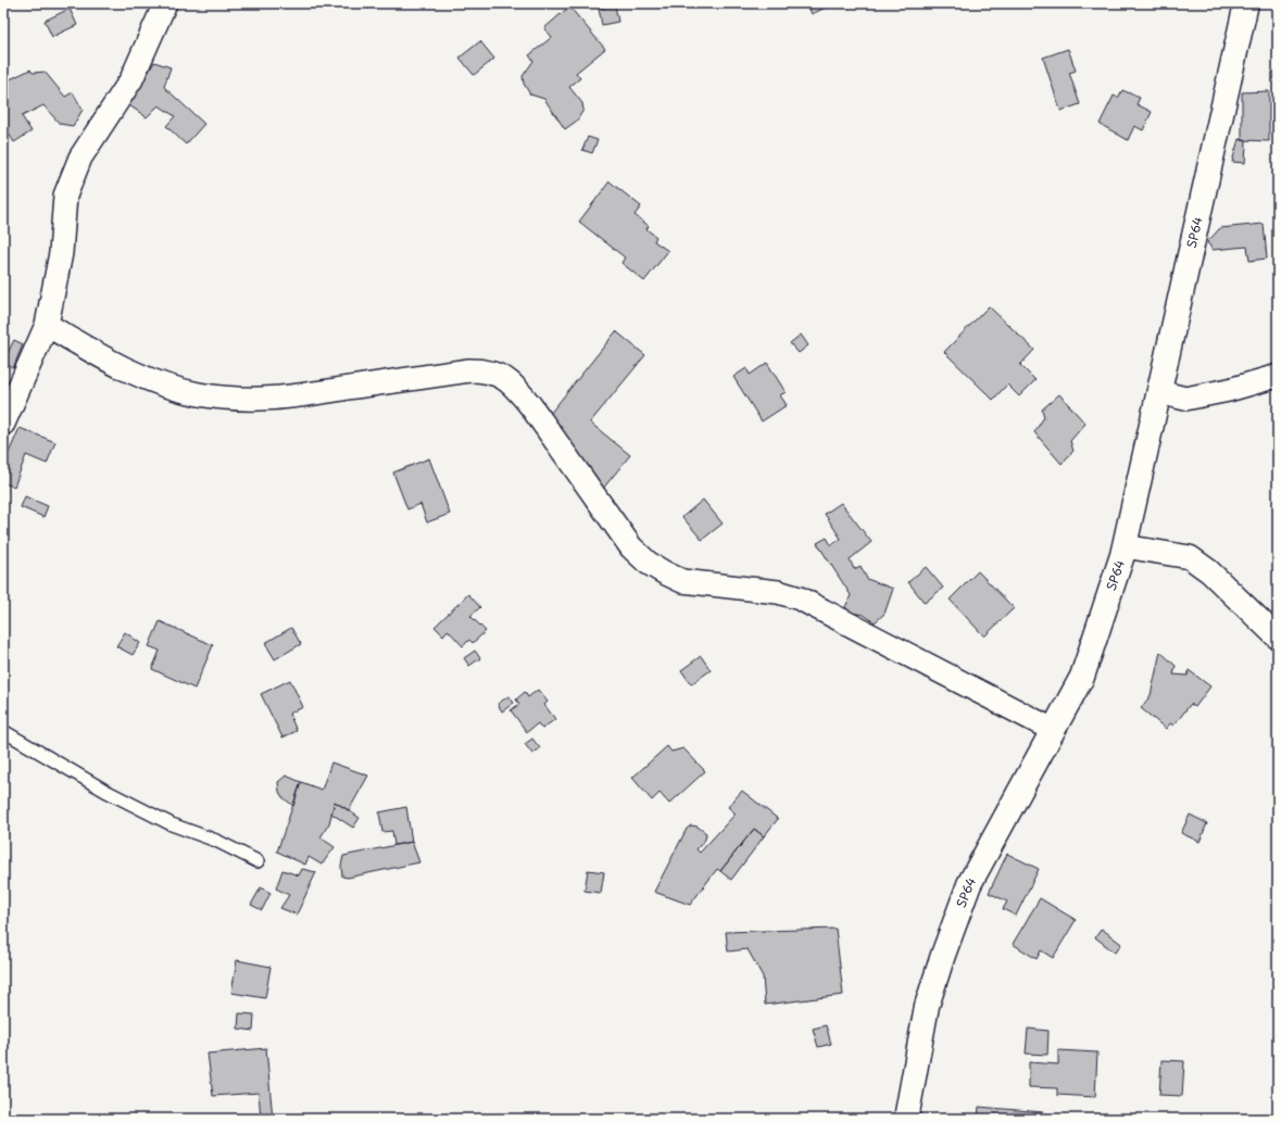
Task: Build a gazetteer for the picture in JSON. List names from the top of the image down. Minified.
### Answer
{"streets":{"street":["SP64"]}}
